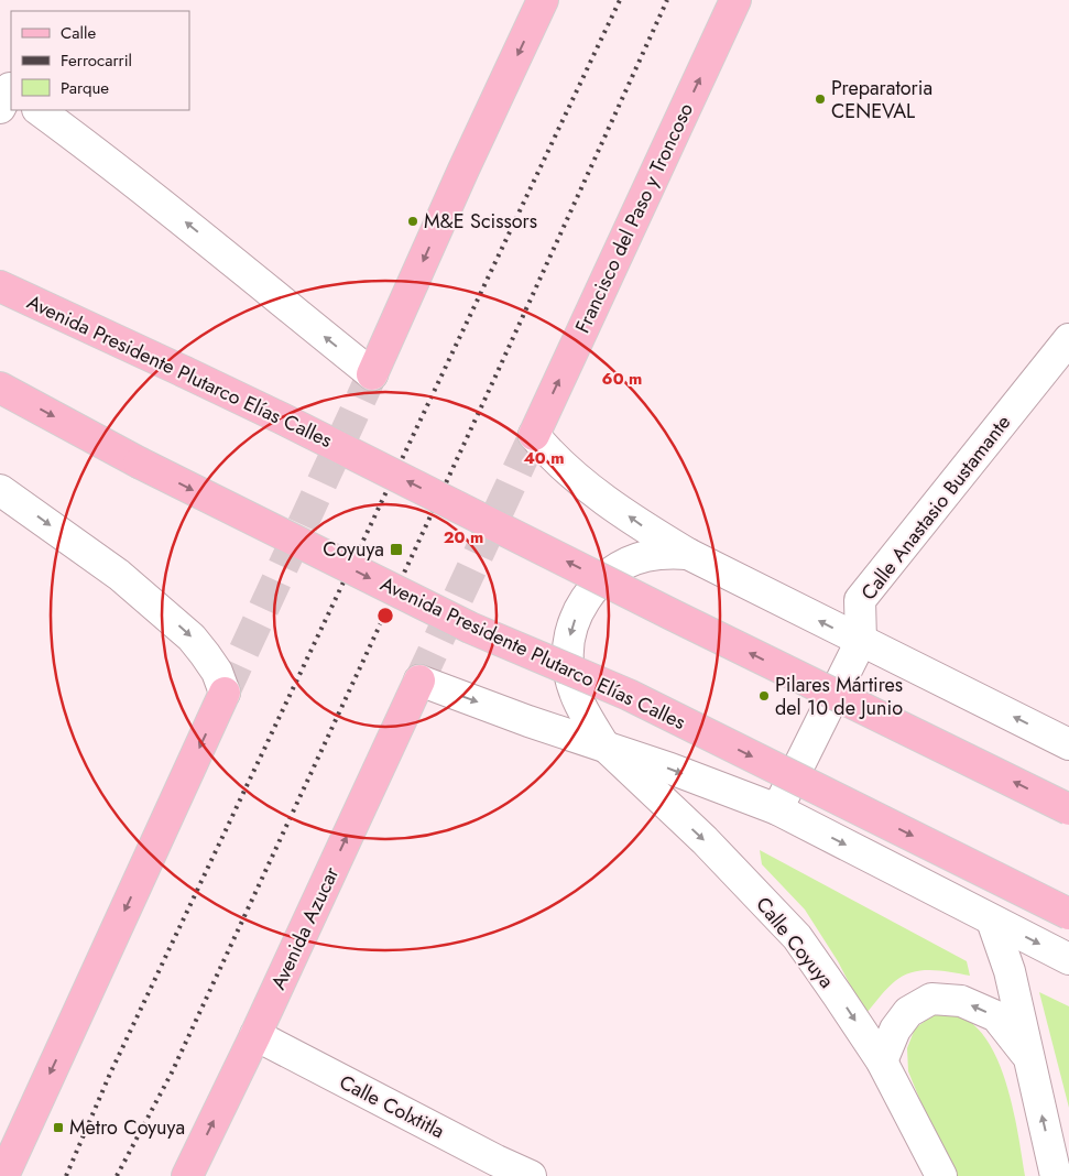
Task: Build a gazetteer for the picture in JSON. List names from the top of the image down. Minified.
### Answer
{"streets":{"main road":["Francisco del Paso y Troncoso","Avenida Presidente Plutarco Elías Calles","Avenida Azucar"],"street":["Calle Anastasio Bustamante","Calle Coyuya","Calle Colxtitla"]},"crossings":[["Avenida Azucar","Calle Colxtitla"]],"places":{"other":["Preparatoria CENEVAL","M&E Scissors","Pilares Mártires del 10 de Junio"],"transit":["Coyuya","Metro Coyuya"]},"legend":["Calle","Ferrocarril","Parque"],"rings":["60 m","40 m","20 m"]}
